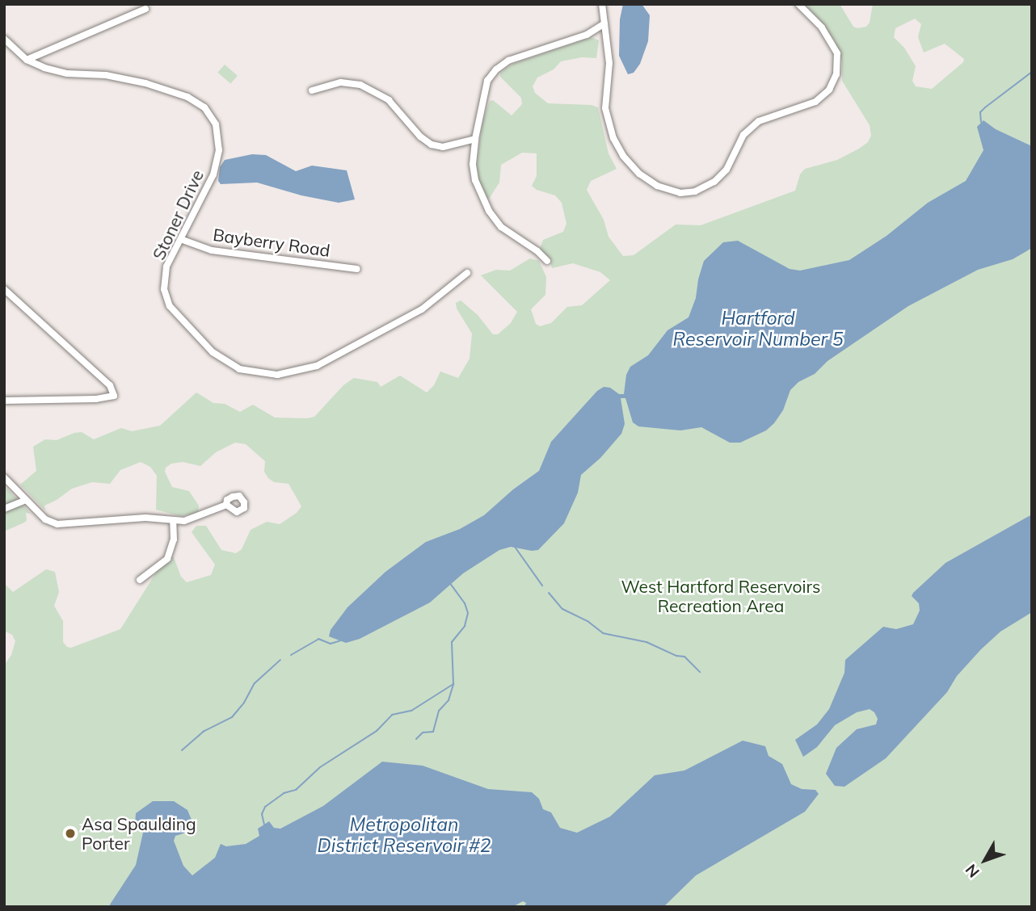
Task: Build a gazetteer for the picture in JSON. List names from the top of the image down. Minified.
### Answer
{"streets":{"street":["Stoner Drive","Bayberry Road"]},"crossings":[["Stoner Drive","Bayberry Road"]],"water":["Hartford Reservoir Number 5","Metropolitan District Reservoir #2"],"parks":["West Hartford Reservoirs Recreation Area"],"places":["Asa Spaulding Porter"],"north":"bottom left"}
